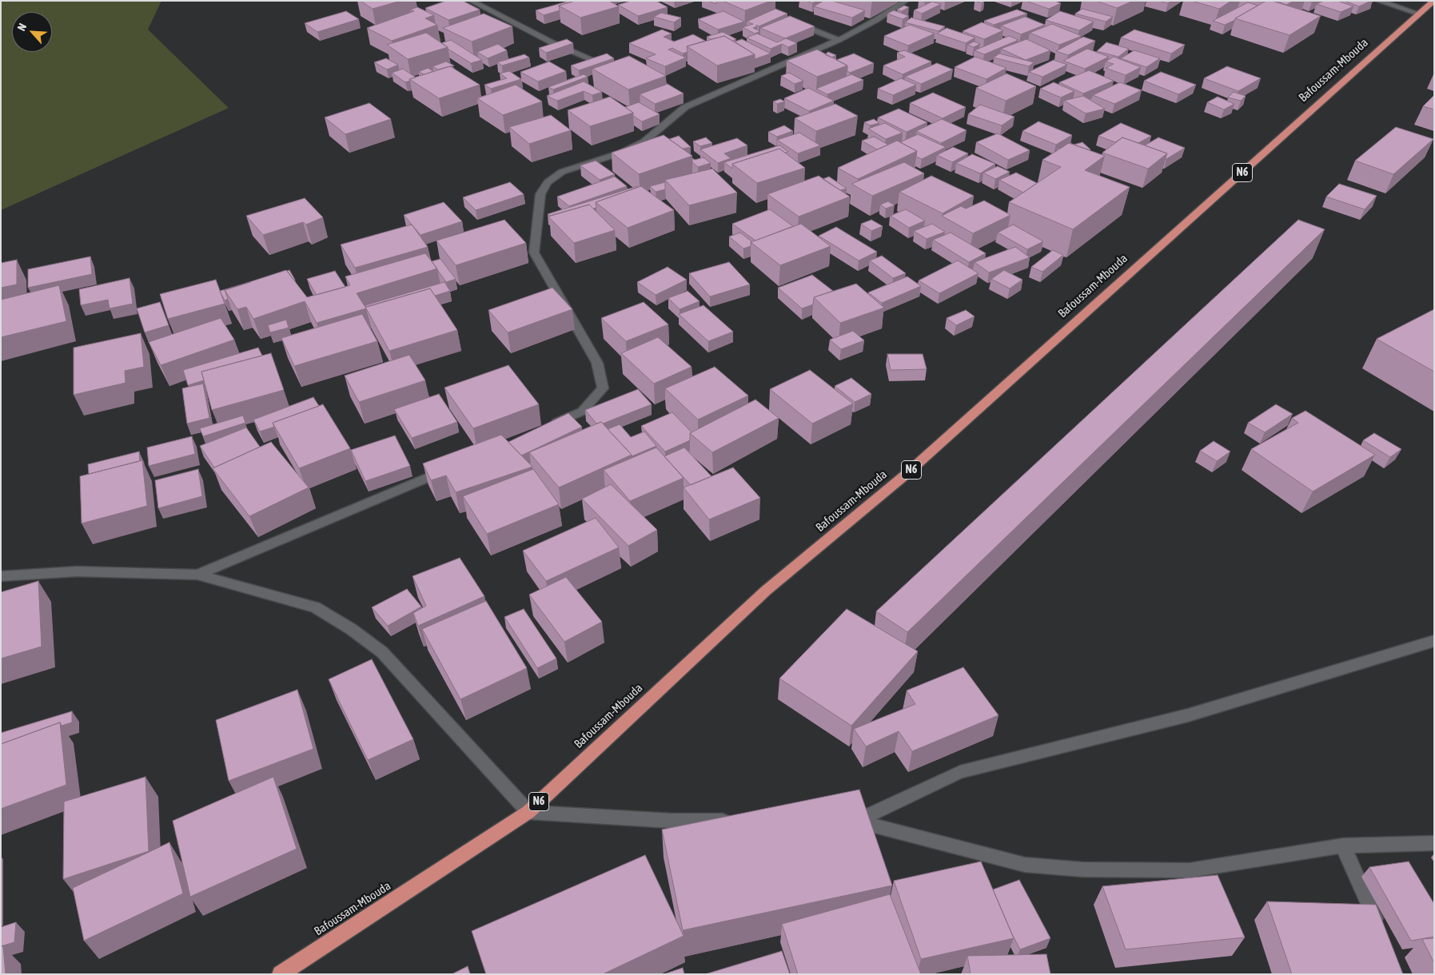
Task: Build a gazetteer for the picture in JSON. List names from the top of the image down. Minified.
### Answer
{"streets":{"highway":["Bafoussam-Mbouda","N6"]},"north":"top left"}
